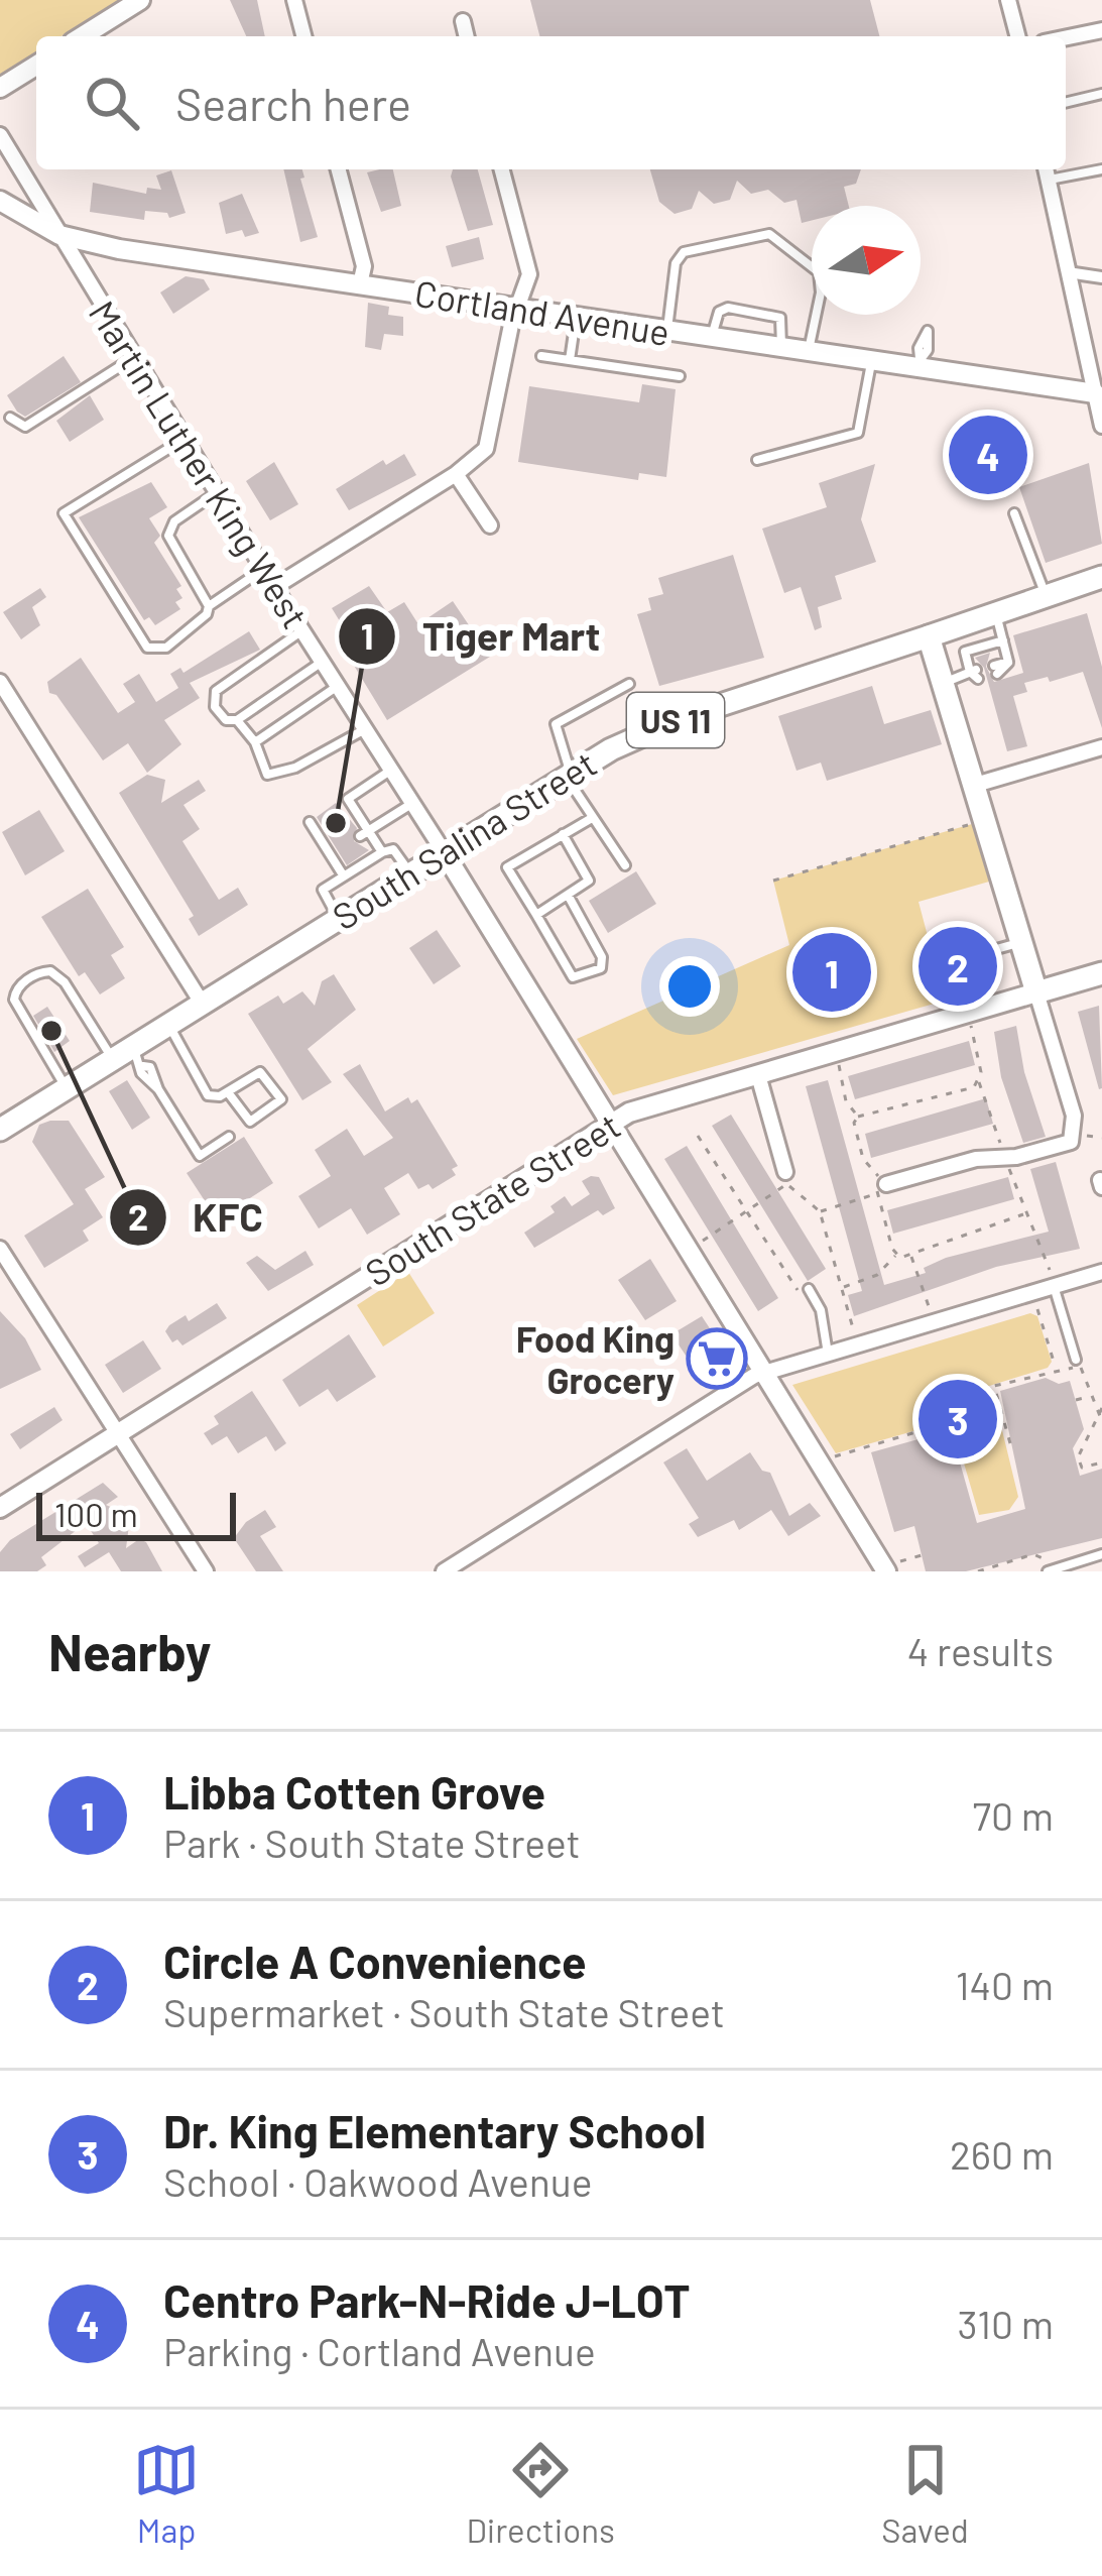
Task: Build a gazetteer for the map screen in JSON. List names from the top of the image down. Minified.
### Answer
{"streets":{"main road":["US 11","South Salina Street","South State Street"],"street":["Cortland Avenue","Martin Luther King West"]},"crossings":[["Cortland Avenue","Martin Luther King West"],["Martin Luther King West","South Salina Street"]],"places":{"other":["Tiger Mart","KFC"],"supermarket":["Food King Grocery"]},"scale_bar":"100 m","north":"right","page":{"search":"Search here","pins":["4","2","1","3"],"scale":"100 m","heading":["Nearby","4 results"],"list":[{"mark":"1","name":"Libba Cotten Grove","note":"Park · South State Street","value":"70 m"},{"mark":"2","name":"Circle A Convenience","note":"Supermarket · South State Street","value":"140 m"},{"mark":"3","name":"Dr. King Elementary School","note":"School · Oakwood Avenue","value":"260 m"},{"mark":"4","name":"Centro Park-N-Ride J-LOT","note":"Parking · Cortland Avenue","value":"310 m"}],"nav":["Map","Directions","Saved"]}}
